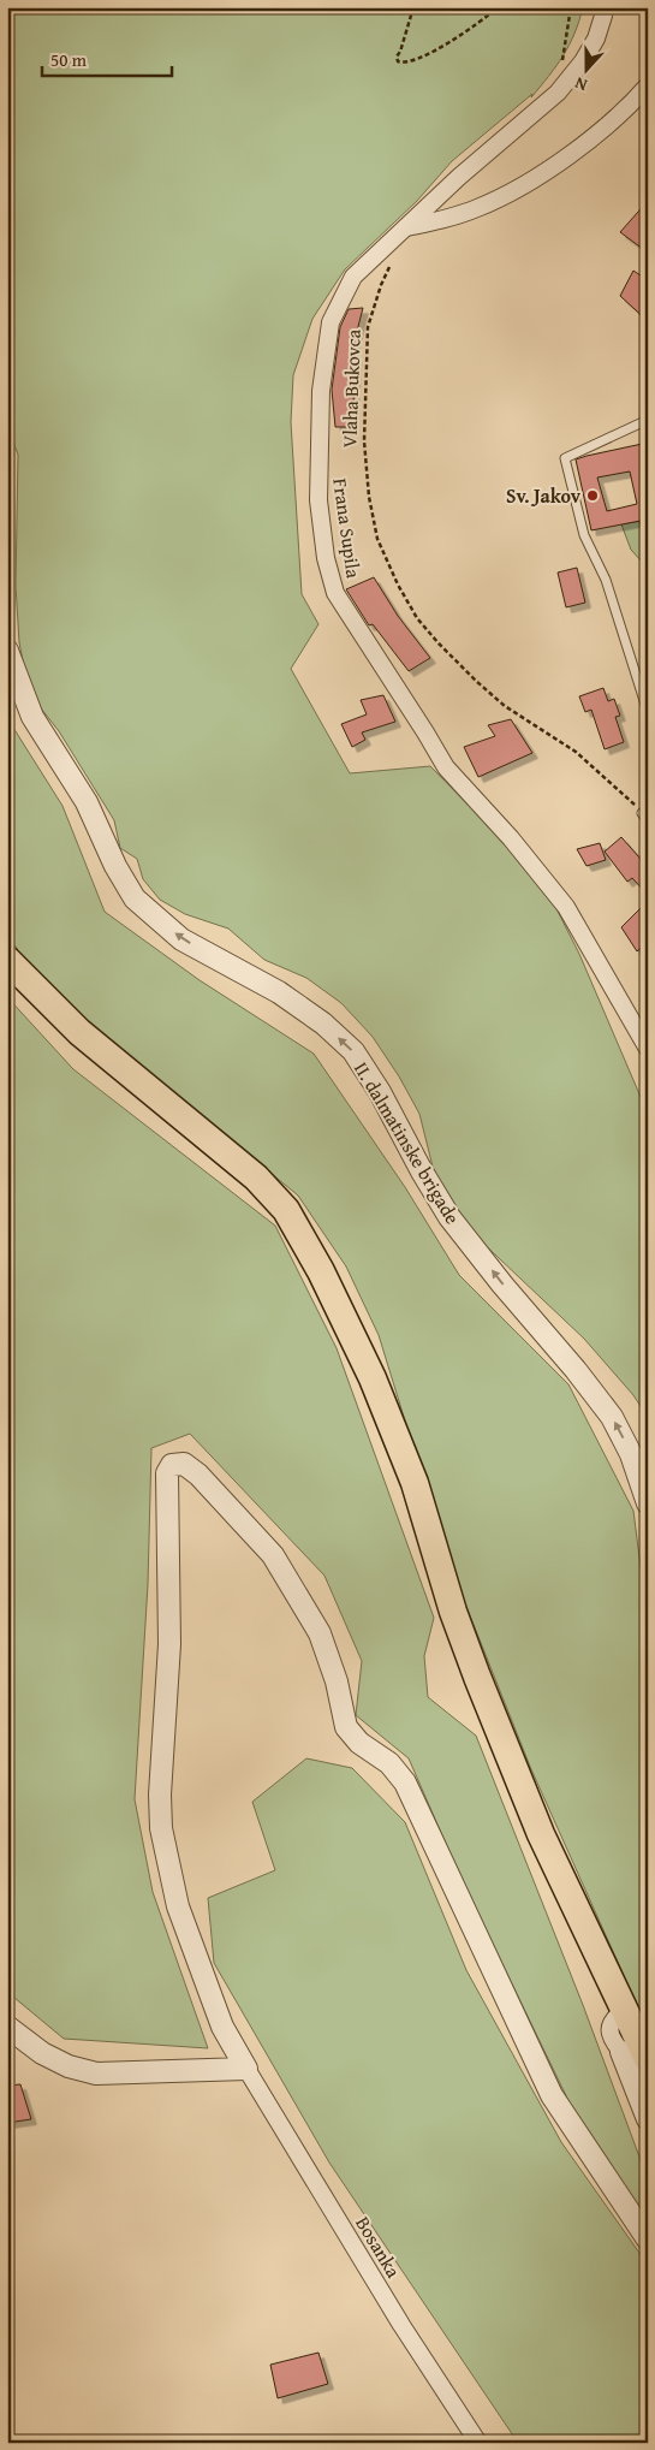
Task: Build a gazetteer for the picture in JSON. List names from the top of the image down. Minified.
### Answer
{"streets":{"street":["Frana Supila","II. dalmatinske brigade","Bosanka"],"path":["Vlaha Bukovca"]},"crossings":[["Vlaha Bukovca","Frana Supila"]],"one_way":["II. dalmatinske brigade"],"places":["Sv. Jakov"],"scale_bar":"50 m","north":"bottom"}
